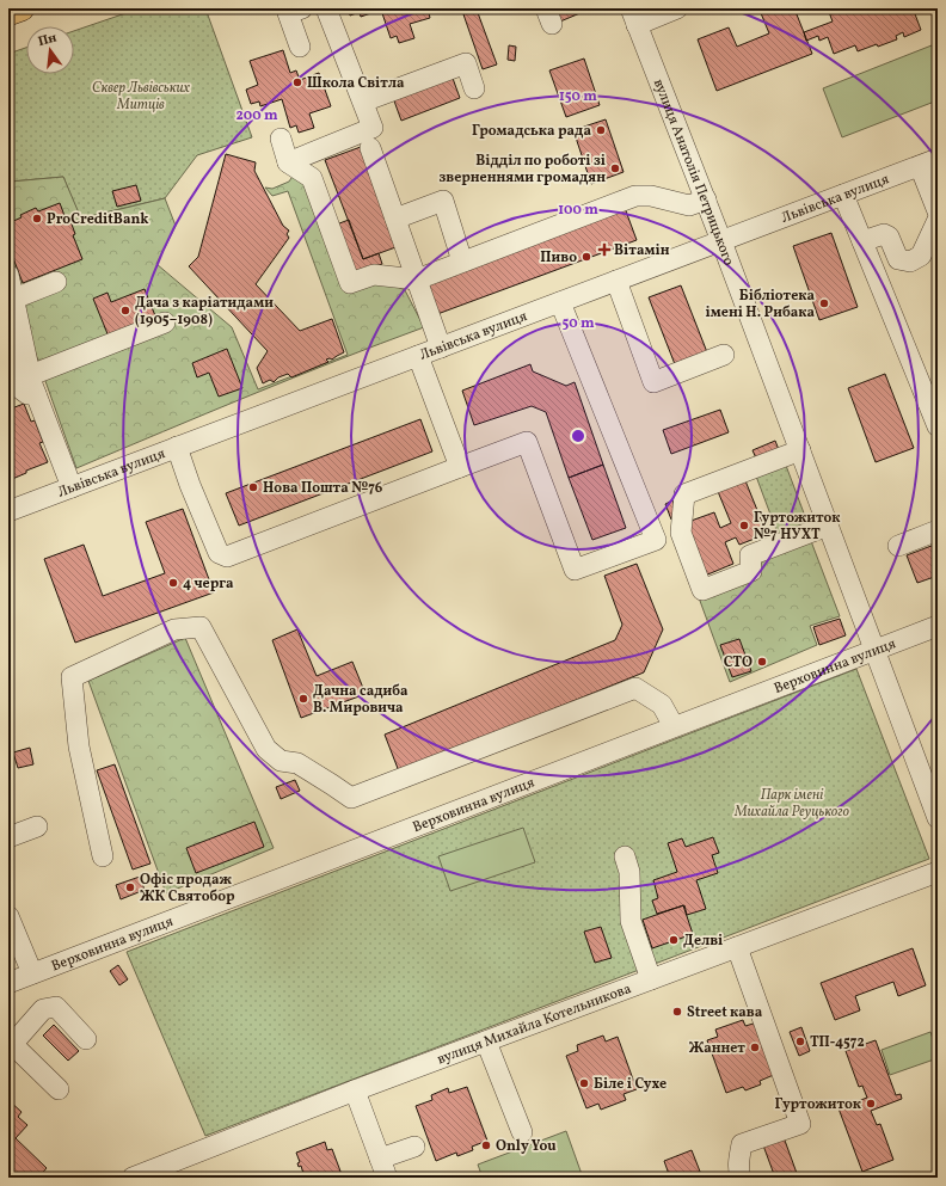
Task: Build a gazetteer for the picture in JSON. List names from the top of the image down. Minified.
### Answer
{"streets":{"street":["вулиця Анатолія Петрицького","Львівська вулиця","Верховинна вулиця","вулиця Михайла Котельникова"]},"crossings":[["вулиця Анатолія Петрицького","Львівська вулиця"],["вулиця Анатолія Петрицького","Верховинна вулиця"]],"parks":["Сквер Львівських Митців","Парк імені Михайла Реуцького"],"places":{"other":["Школа Світла","Громадська рада","Відділ по роботі зі зверненнями громадян","ProCreditBank","Пиво","Бібліотека імені Н. Рибака","Дача з каріатидами (1905–1908)","Нова Пошта №76","Гуртожиток №7 НУХТ","4 черга","СТО","Дачна садиба В. Мировича","Офіс продаж ЖК Святобор","Делві","Street кава","ТП-4572","Жаннет","Біле і Сухе","Гуртожиток","Only You"],"health":["Вітамін"]},"north":"top","rings":["150 m","200 m","100 m","50 m"]}
